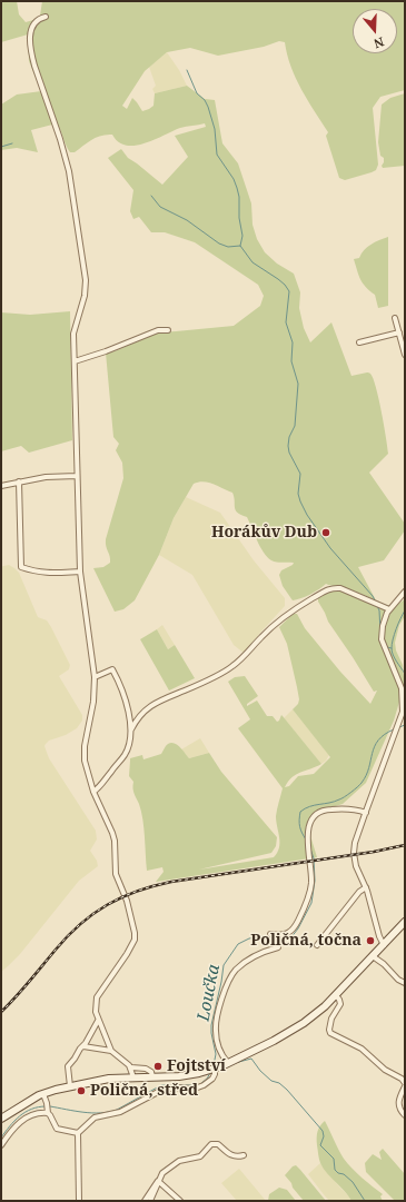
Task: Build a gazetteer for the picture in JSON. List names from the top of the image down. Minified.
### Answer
{"water":["Loučka"],"places":["Horákův Dub","Poličná, točna","Fojtství","Poličná, střed"],"north":"bottom"}
